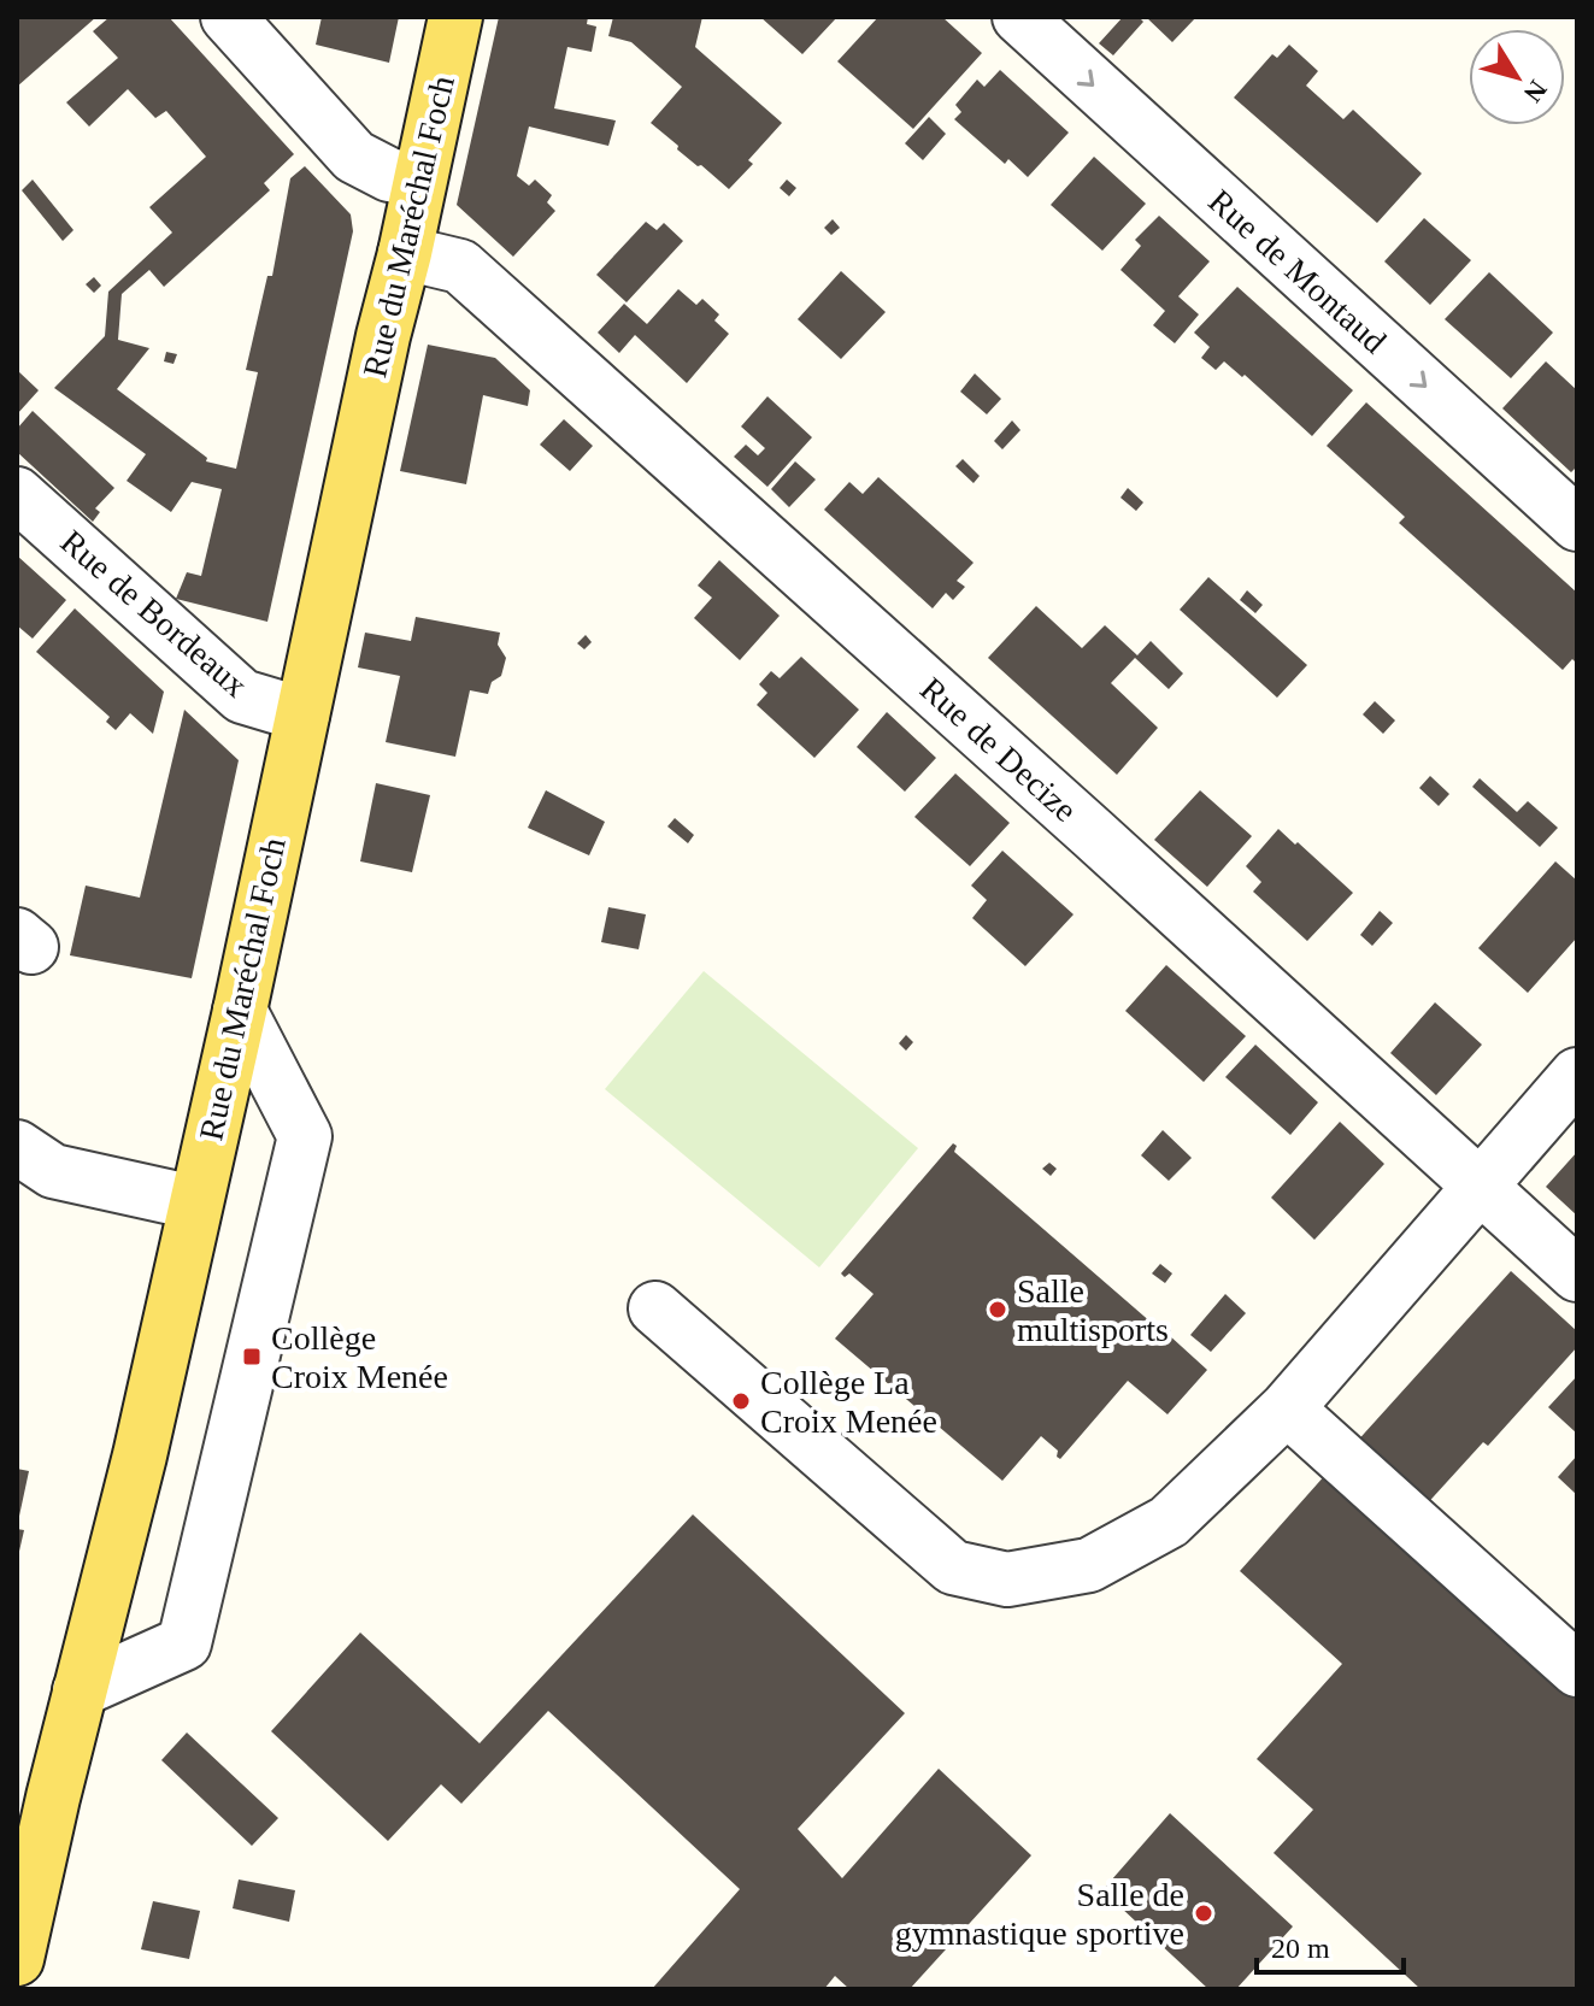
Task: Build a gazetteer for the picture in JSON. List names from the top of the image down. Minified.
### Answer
{"streets":{"main road":["Rue du Maréchal Foch"],"street":["Rue de Montaud","Rue de Bordeaux","Rue de Decize"]},"crossings":[["Rue du Maréchal Foch","Rue de Bordeaux"],["Rue du Maréchal Foch","Rue de Decize"]],"one_way":["Rue de Montaud"],"places":{"other":["Salle multisports","Collège La Croix Menée","Salle de gymnastique sportive"],"transit":["Collège Croix Menée"]},"scale_bar":"20 m","north":"bottom right"}
